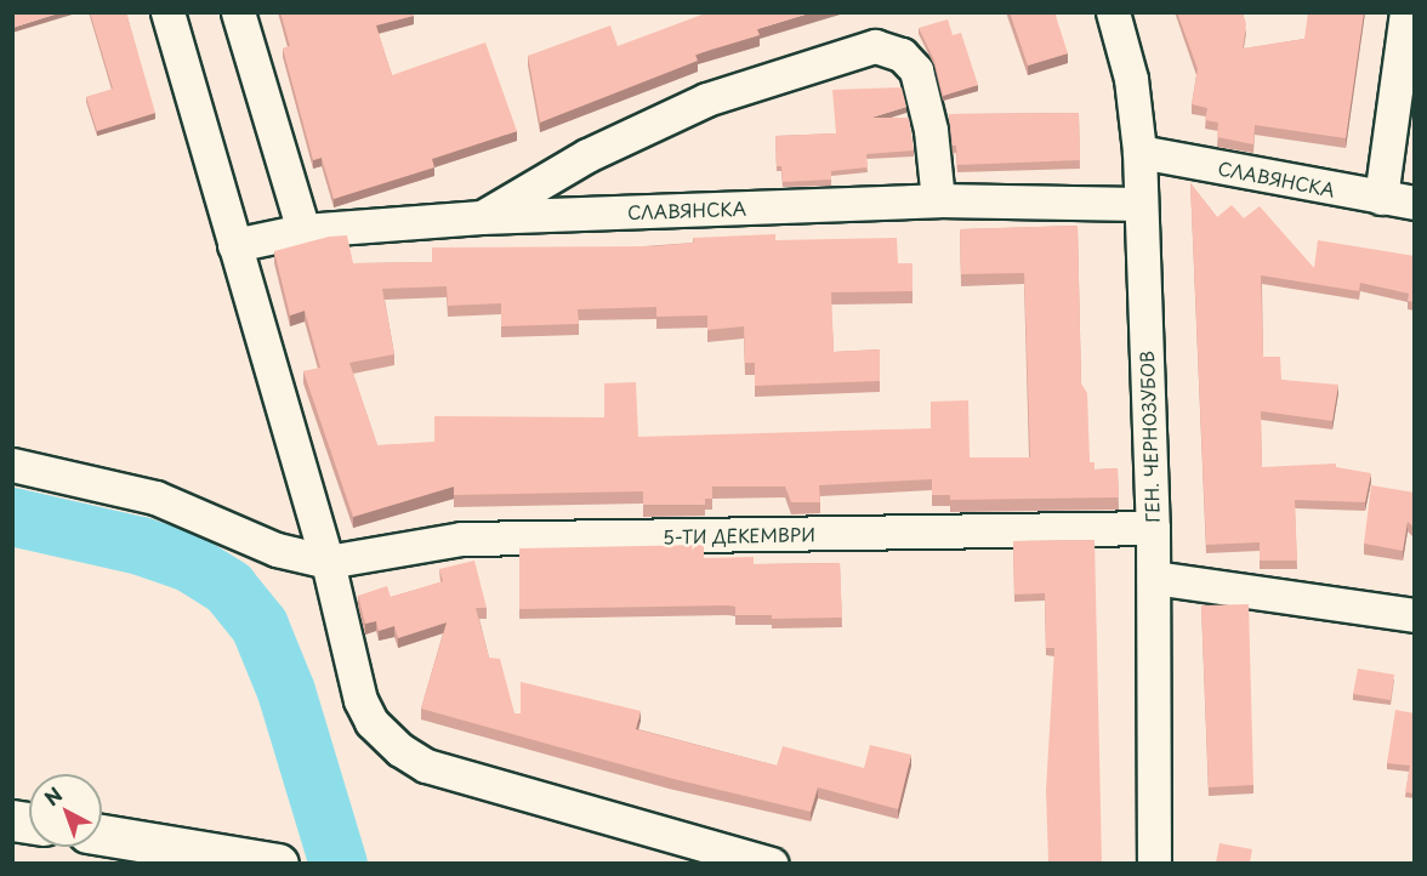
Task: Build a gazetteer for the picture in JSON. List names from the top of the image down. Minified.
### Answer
{"streets":{"street":["СЛАВЯНСКА","ГЕН. ЧЕРНОЗУБОВ","5-ТИ ДЕКЕМВРИ"]},"crossings":[["СЛАВЯНСКА","ГЕН. ЧЕРНОЗУБОВ"],["ГЕН. ЧЕРНОЗУБОВ","5-ТИ ДЕКЕМВРИ"]],"north":"top left"}
